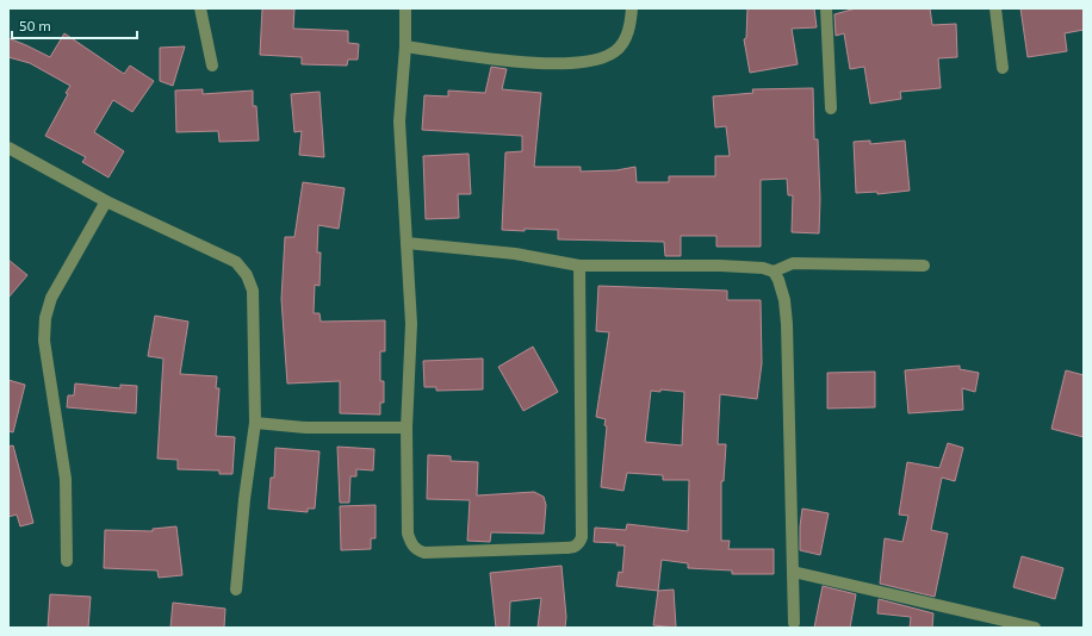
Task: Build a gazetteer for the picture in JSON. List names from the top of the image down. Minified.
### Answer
{"scale_bar":"50 m"}
